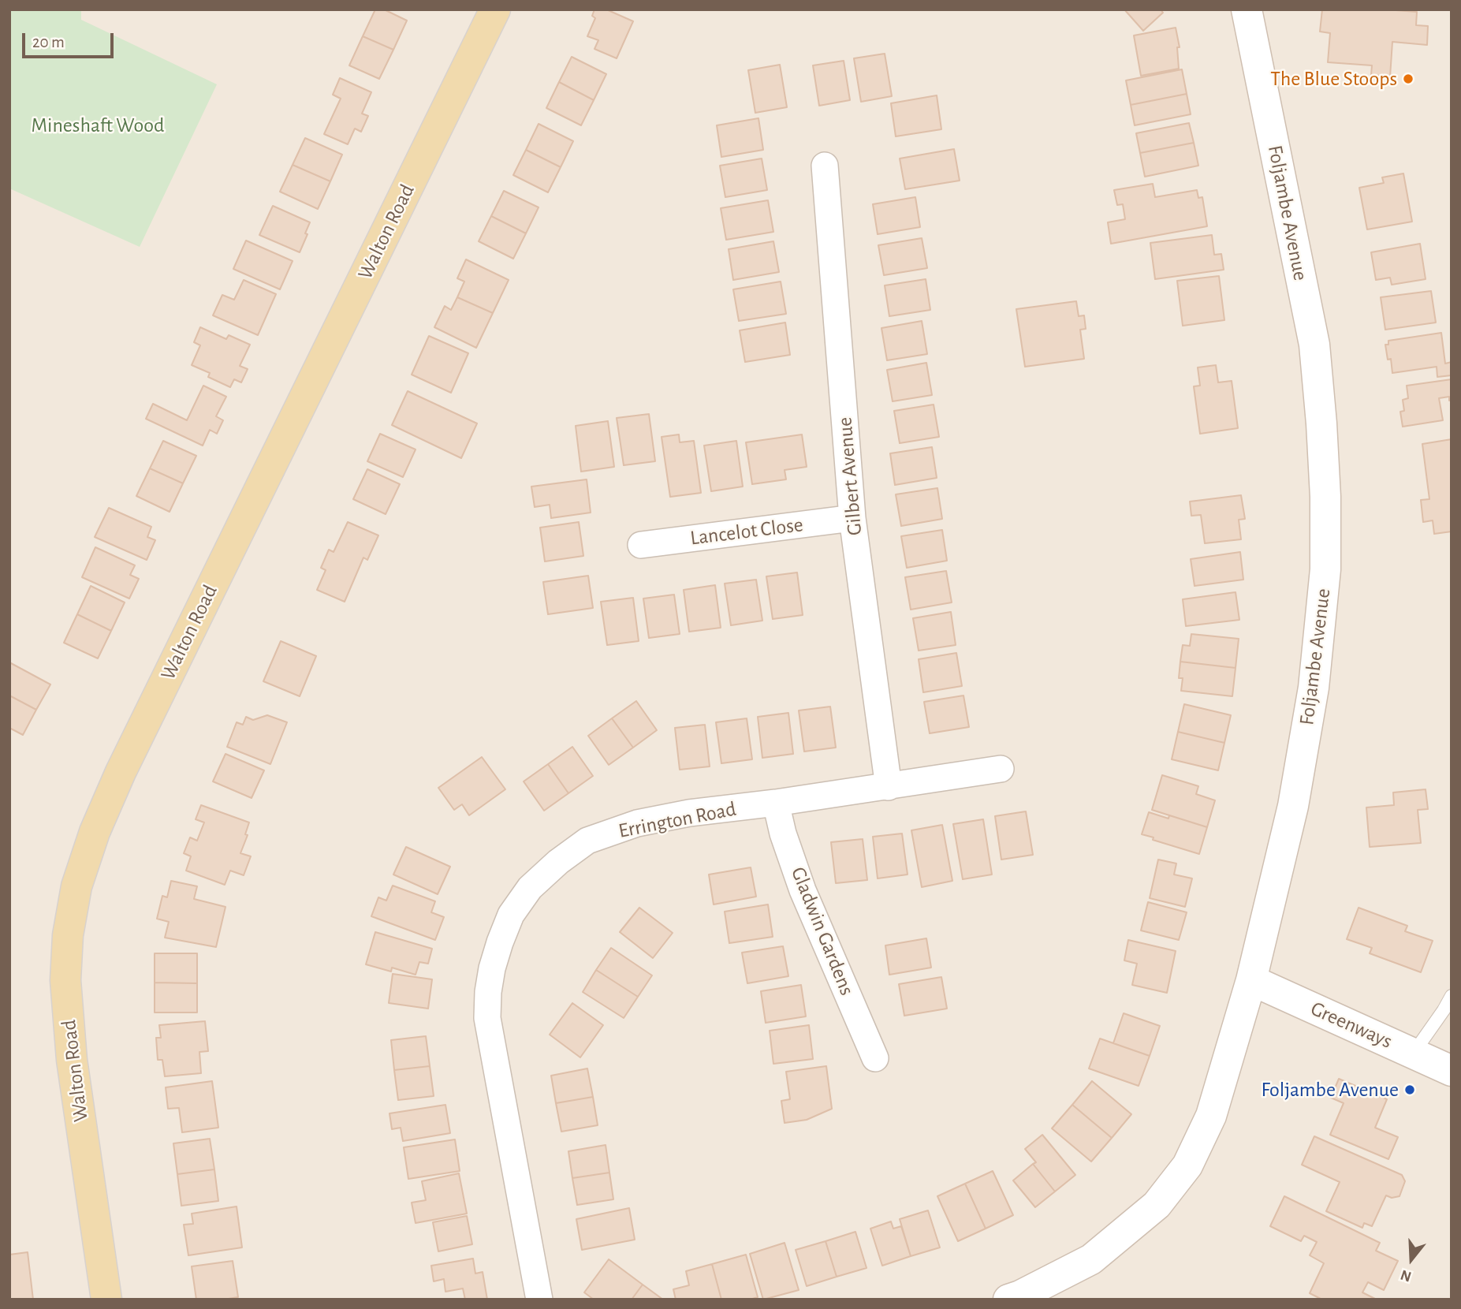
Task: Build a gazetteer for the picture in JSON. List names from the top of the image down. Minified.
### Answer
{"streets":{"main road":["Walton Road"],"street":["Foljambe Avenue","Gilbert Avenue","Lancelot Close","Errington Road","Gladwin Gardens","Greenways"]},"crossings":[["Foljambe Avenue","Greenways"],["Gilbert Avenue","Lancelot Close"],["Gilbert Avenue","Errington Road"],["Errington Road","Gladwin Gardens"]],"parks":["Mineshaft Wood"],"places":["The Blue Stoops","Foljambe Avenue"],"scale_bar":"20 m","north":"bottom"}
